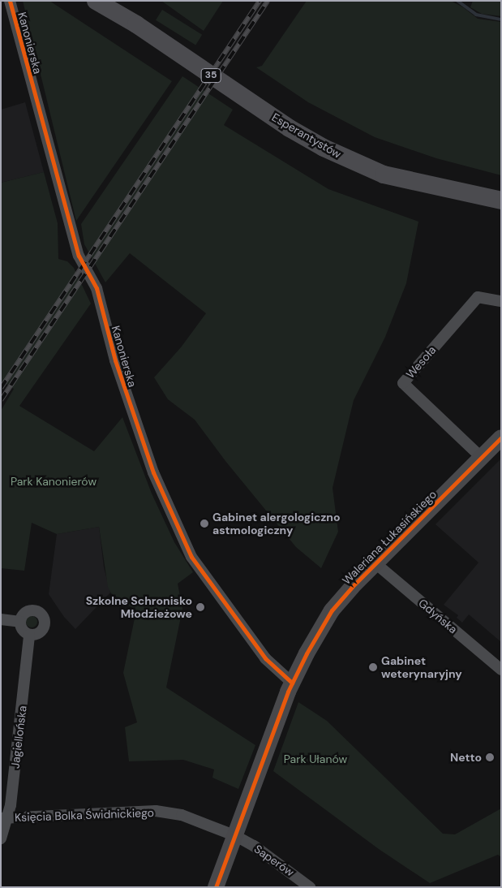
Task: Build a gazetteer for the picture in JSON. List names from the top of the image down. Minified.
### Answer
{"streets":{"main road":["35","Esperantystów"],"street":["Kanonierska","Wesoła","Waleriana Łukasińskiego","Gdyńska","Jagiellońska","Księcia Bolka Świdnickiego","Saperów"]},"crossings":[["Kanonierska","Waleriana Łukasińskiego"],["Wesoła","Waleriana Łukasińskiego"],["Waleriana Łukasińskiego","Gdyńska"],["Waleriana Łukasińskiego","Księcia Bolka Świdnickiego"],["Waleriana Łukasińskiego","Saperów"],["Jagiellońska","Księcia Bolka Świdnickiego"],["Księcia Bolka Świdnickiego","Saperów"]],"parks":["Park Kanonierów","Park Ułanów"],"places":["Gabinet alergologiczno astmologiczny","Szkolne Schronisko Młodzieżowe","Gabinet weterynaryjny","Netto"]}
